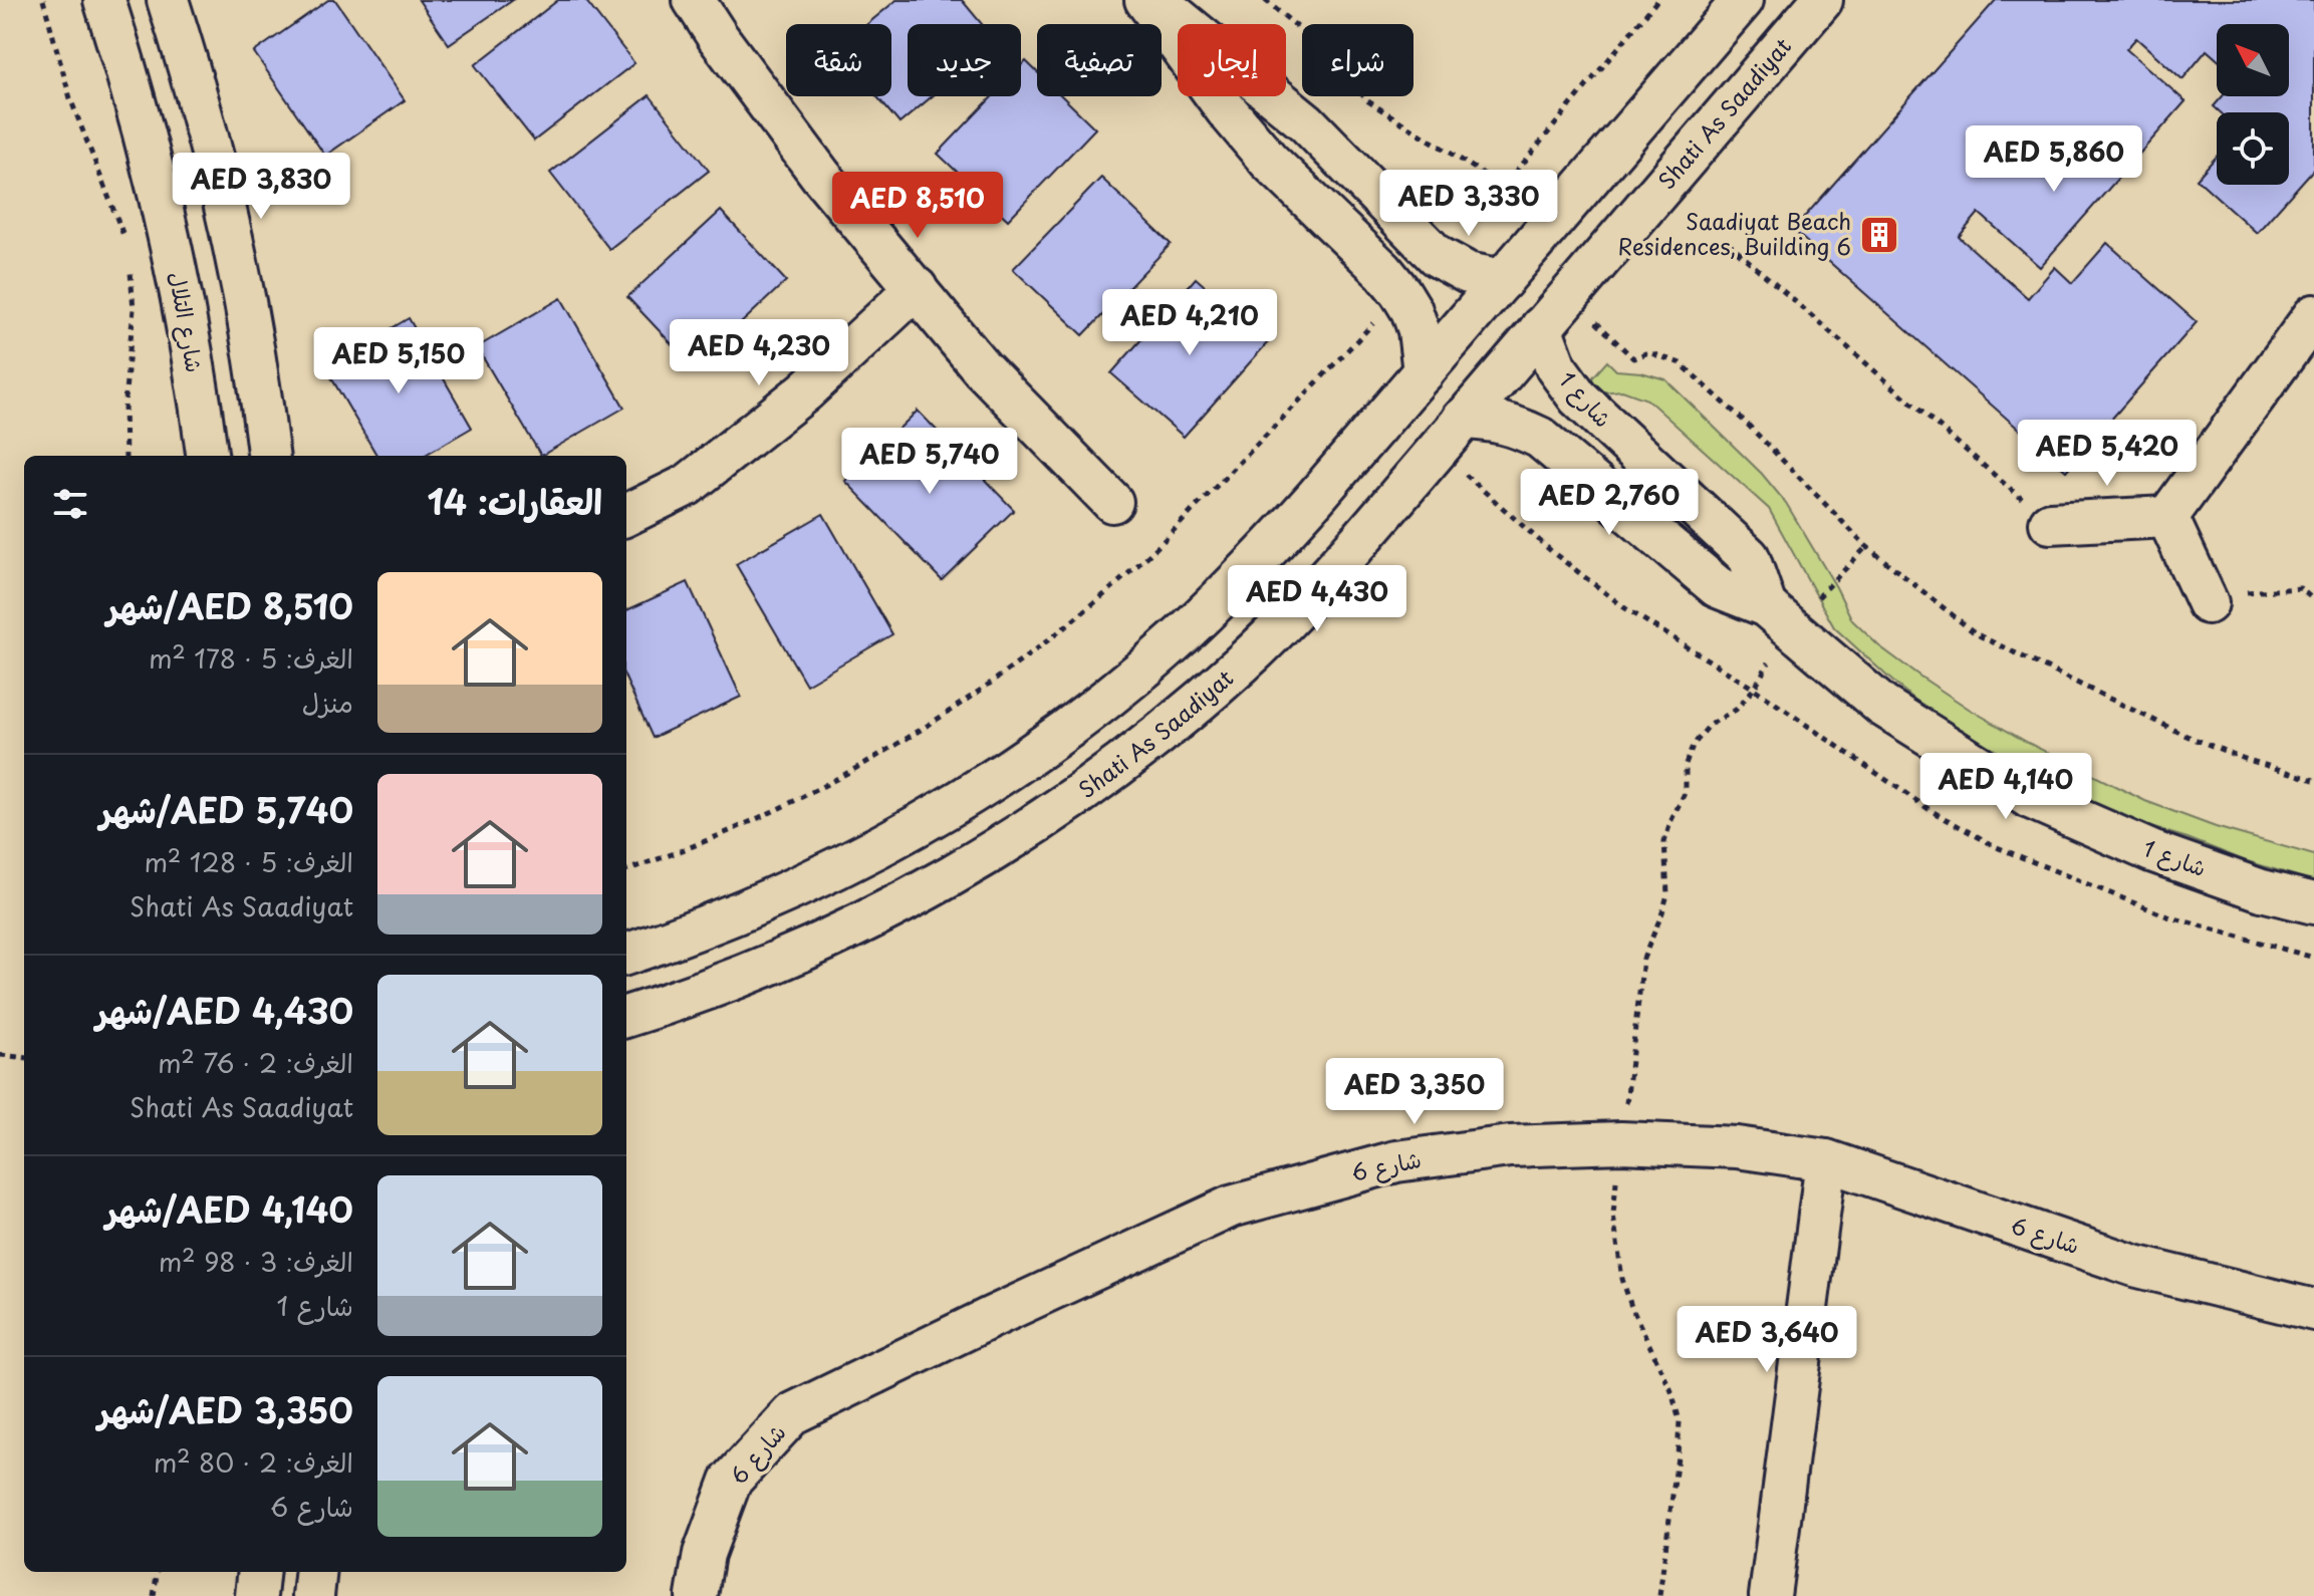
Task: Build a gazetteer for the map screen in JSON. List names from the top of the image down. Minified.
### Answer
{"streets":{"street":["Shati As Saadiyat","شارع التلال","شارع 1","شارع 6"]},"crossings":[["Shati As Saadiyat","شارع 1"]],"places":{"building":["Saadiyat Beach Residences, Building 6"]},"north":"top left","page":{"chip":["شراء","إيجار","تصفية","جديد","شقة"],"price":["AED 5,860","AED 3,830","AED 3,330","AED 8,510","AED 4,210","AED 4,230","AED 5,150","AED 5,420","AED 5,740","AED 2,760","AED 4,430","AED 4,140","AED 3,350","AED 3,640"],"heading":"العقارات: 14","list":[{"name":"AED 8,510/شهر","note":"الغرف: 5 · 178 m² · منزل"},{"name":"AED 5,740/شهر","note":"الغرف: 5 · 128 m² · Shati As Saadiyat"},{"name":"AED 4,430/شهر","note":"الغرف: 2 · 76 m² · Shati As Saadiyat"},{"name":"AED 4,140/شهر","note":"الغرف: 3 · 98 m² · شارع 1"},{"name":"AED 3,350/شهر","note":"الغرف: 2 · 80 m² · شارع 6"}]}}
